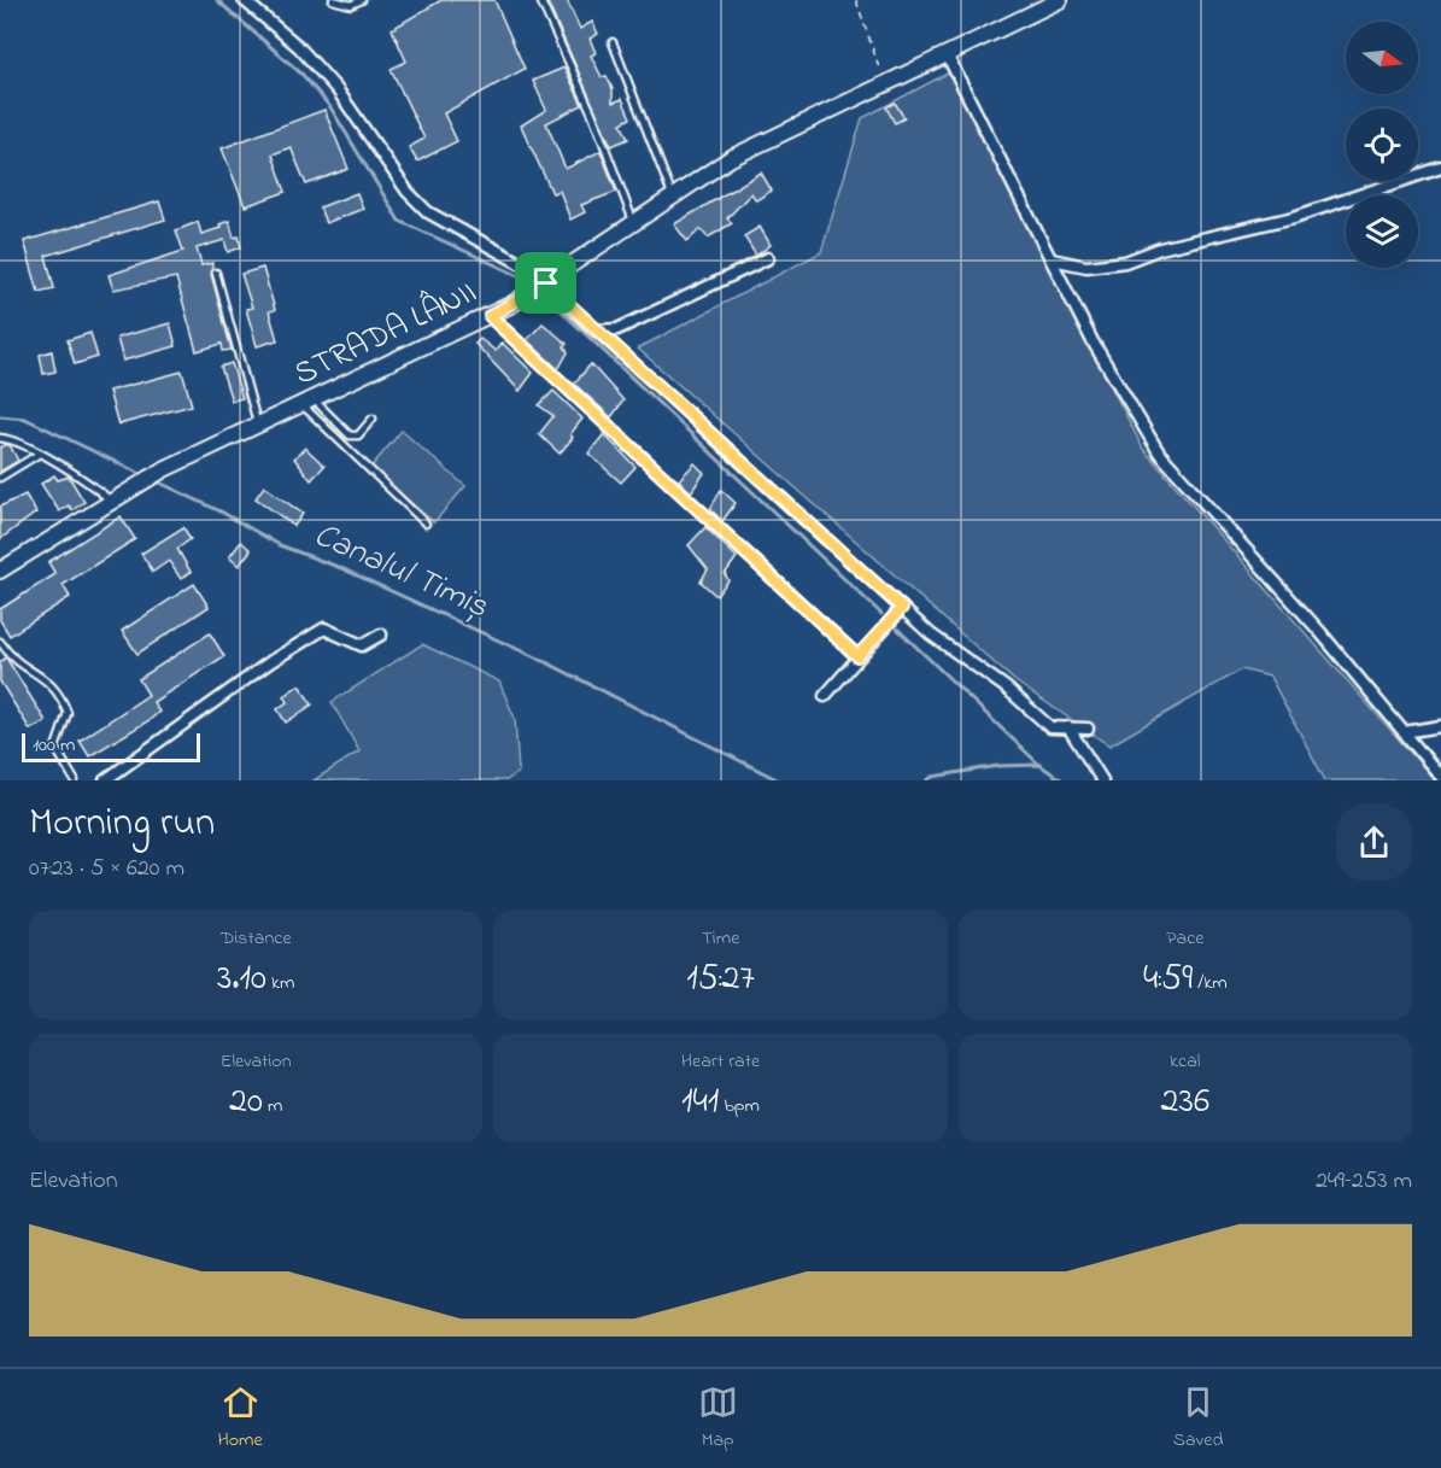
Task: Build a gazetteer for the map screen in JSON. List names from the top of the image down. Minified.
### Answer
{"streets":{"main road":["STRADA LÂNII"]},"water":["Canalul Timiș"],"scale_bar":"100 m","north":"right","page":{"scale":"100 m","heading":["Morning run","07:23 · 5 × 620 m"],"stats":[["Distance","3.10 km"],["Time","15:27"],["Pace","4:59 /km"],["Elevation","20 m"],["Heart rate","141 bpm"],["kcal","236"]],"chart":["Elevation","249–253 m"],"tabs":["Home","Map","Saved"]}}
